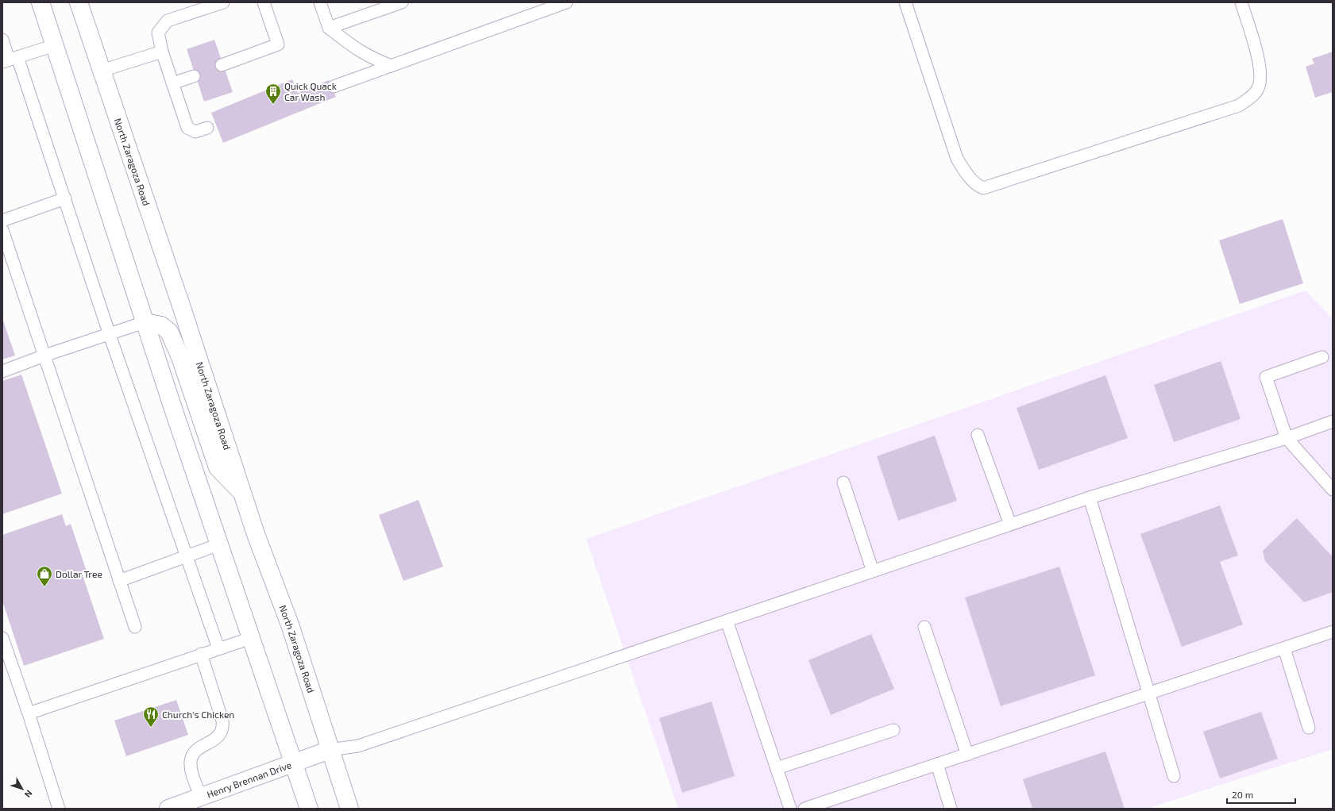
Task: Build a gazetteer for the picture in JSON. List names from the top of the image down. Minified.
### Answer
{"streets":{"main road":["North Zaragoza Road","Henry Brennan Drive"]},"crossings":[["North Zaragoza Road","Henry Brennan Drive"]],"places":{"building":["Quick Quack Car Wash"],"shop":["Dollar Tree"],"restaurant":["Church's Chicken"]},"scale_bar":"20 m","north":"bottom right"}
